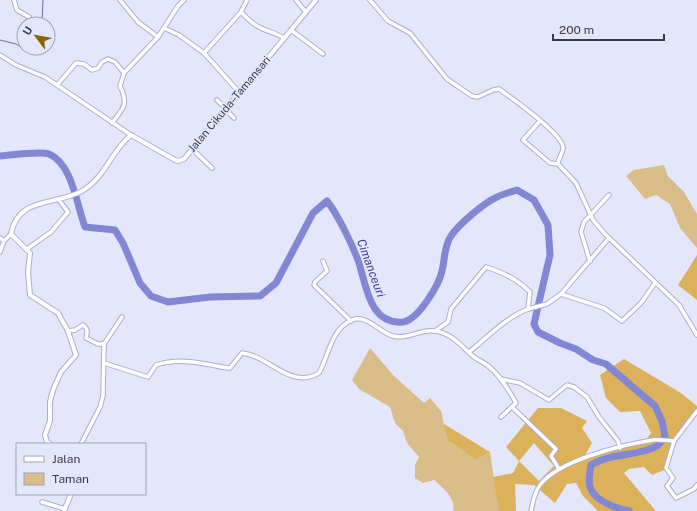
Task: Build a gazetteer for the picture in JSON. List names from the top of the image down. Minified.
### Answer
{"streets":{"street":["Jalan Cikuda–Tamansari"]},"water":["Cimanceuri"],"legend":["Jalan","Taman"],"scale_bar":"200 m","north":"top left"}
